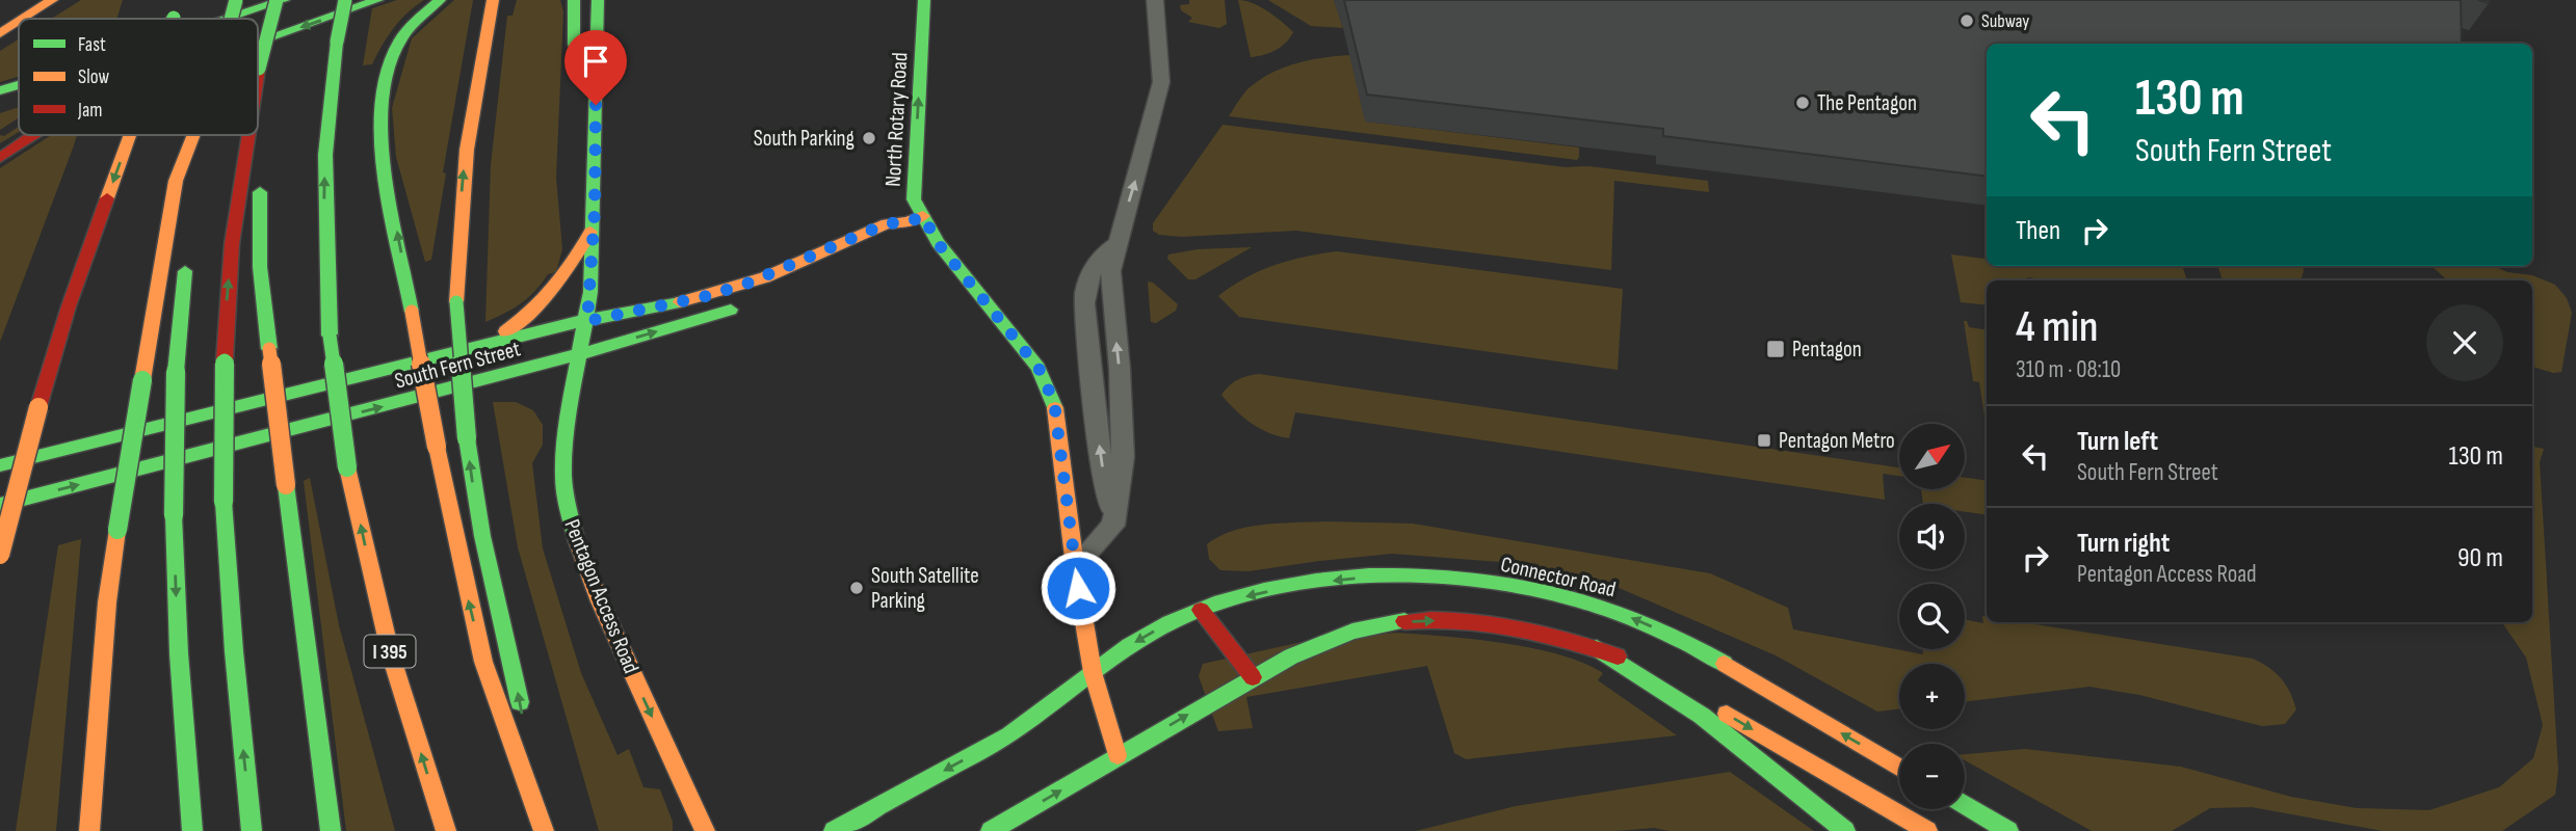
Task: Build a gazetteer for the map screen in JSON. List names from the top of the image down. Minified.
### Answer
{"streets":{"main road":["North Rotary Road","South Fern Street","Connector Road","Pentagon Access Road","I 395"]},"crossings":[["North Rotary Road","South Fern Street"],["North Rotary Road","Connector Road"],["South Fern Street","Pentagon Access Road"]],"places":{"other":["Subway","The Pentagon","South Parking","South Satellite Parking"],"transit":["Pentagon","Pentagon Metro"]},"legend":["Fast","Slow","Jam"],"north":"top right","page":{"turn":["130 m","South Fern Street"],"then":"Then","heading":["4 min","310 m · 08:10"],"list":[{"name":"Turn left","note":"South Fern Street","value":"130 m"},{"name":"Turn right","note":"Pentagon Access Road","value":"90 m"}],"map_buttons":["+","−"]}}
